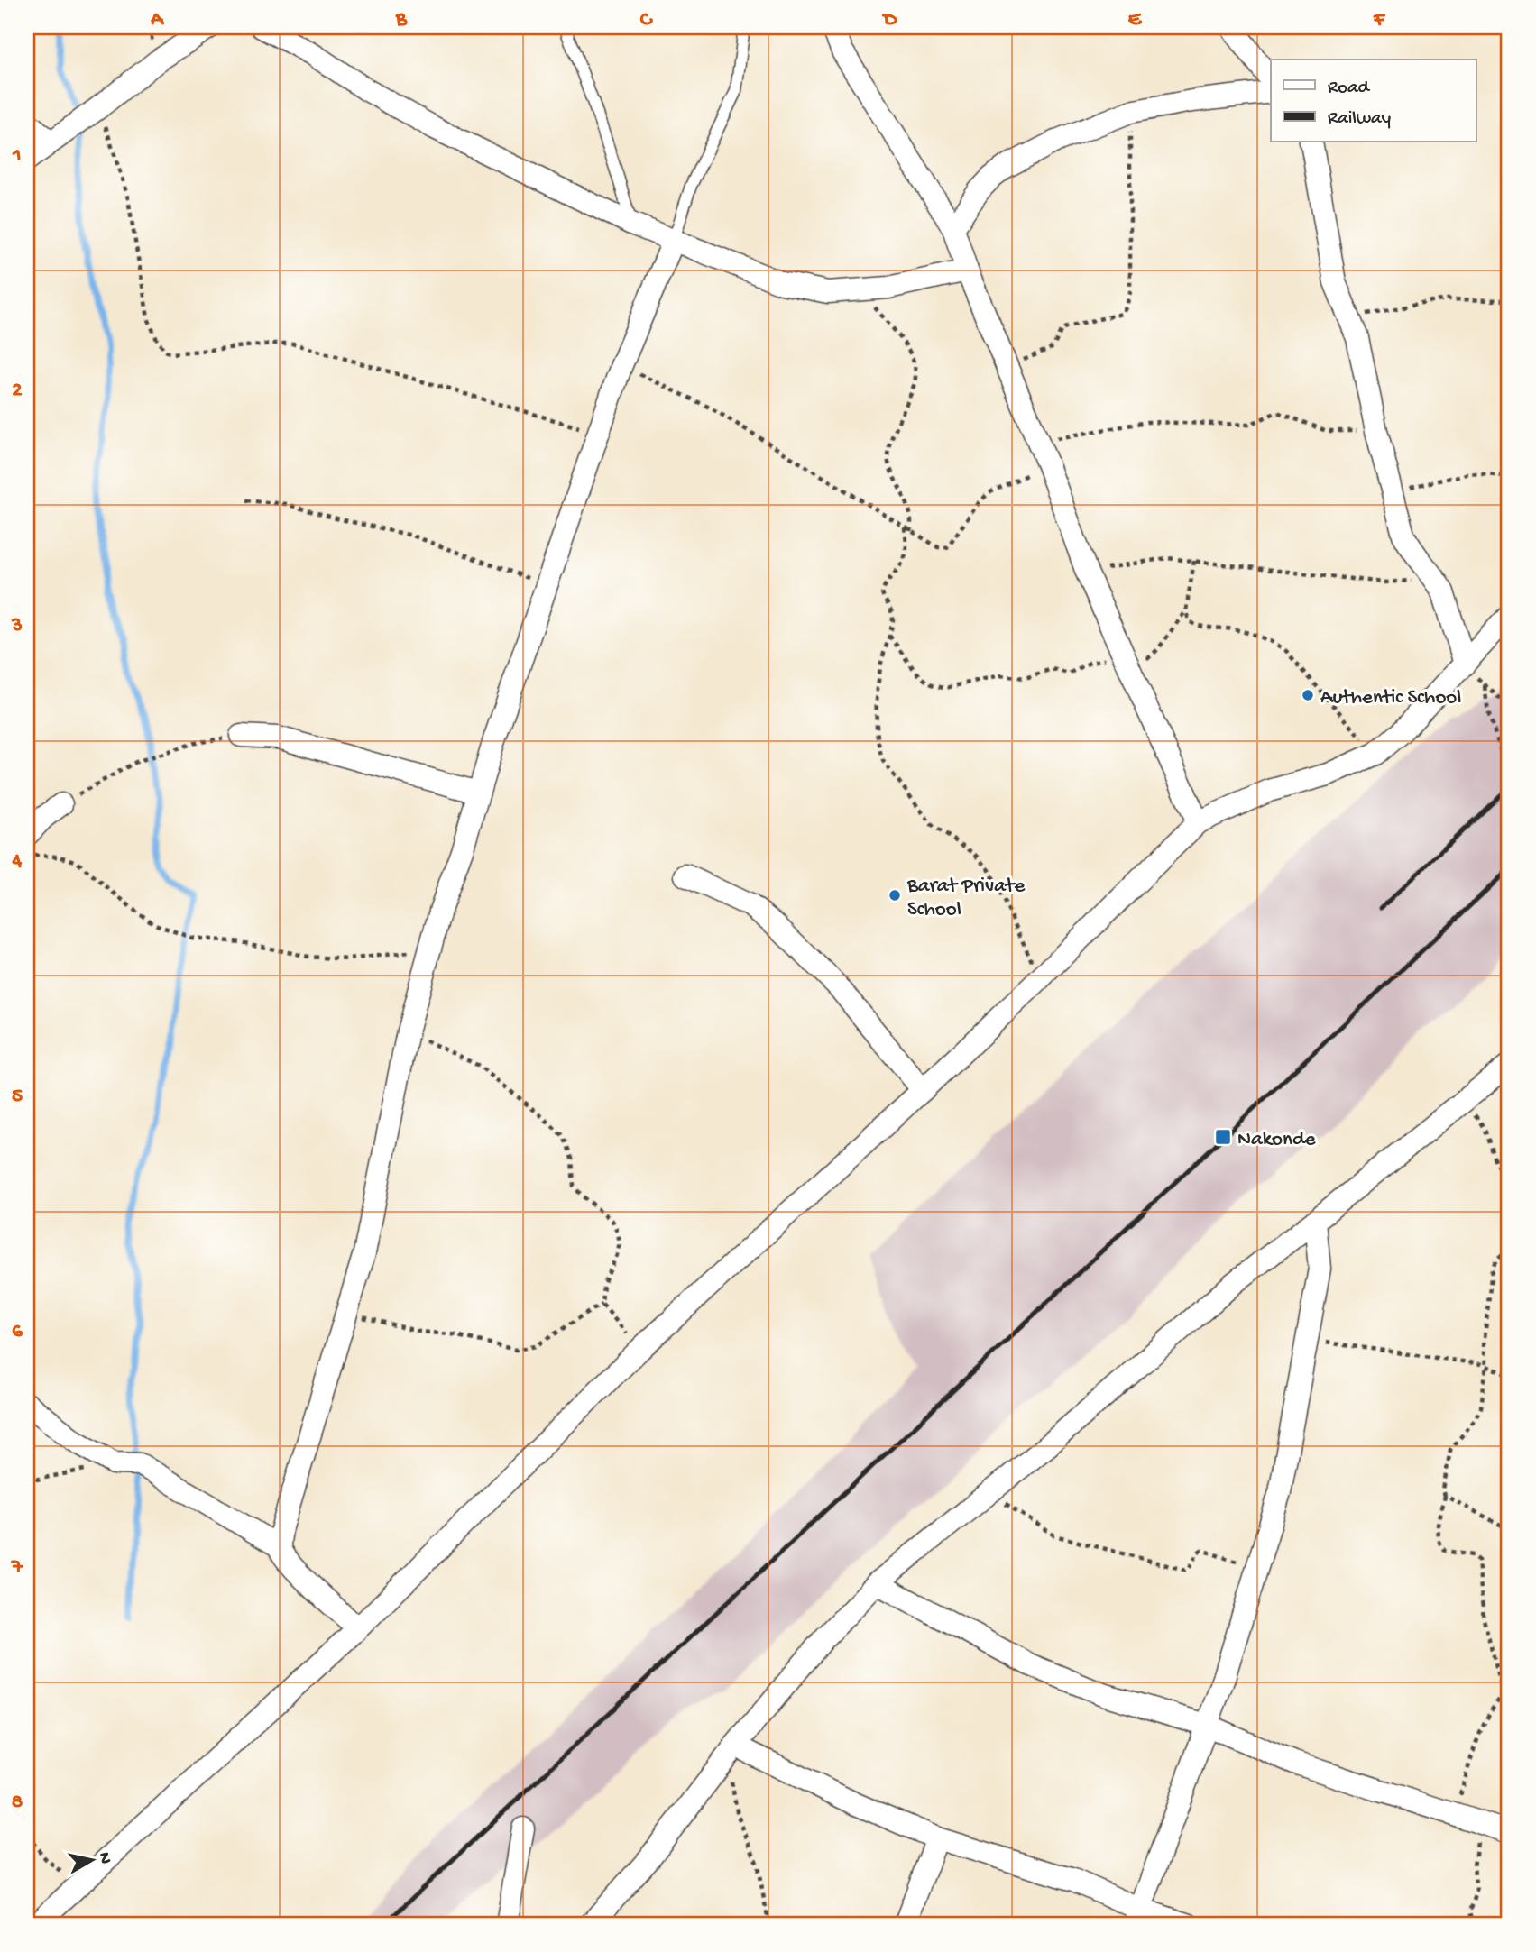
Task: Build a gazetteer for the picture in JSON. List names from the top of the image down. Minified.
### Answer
{"places":{"other":["Authentic School","Barat Private School"],"transit":["Nakonde"]},"legend":["Road","Railway"],"north":"right","grid":{"columns":["A","B","C","D","E","F"],"rows":["1","2","3","4","5","6","7","8"]}}
